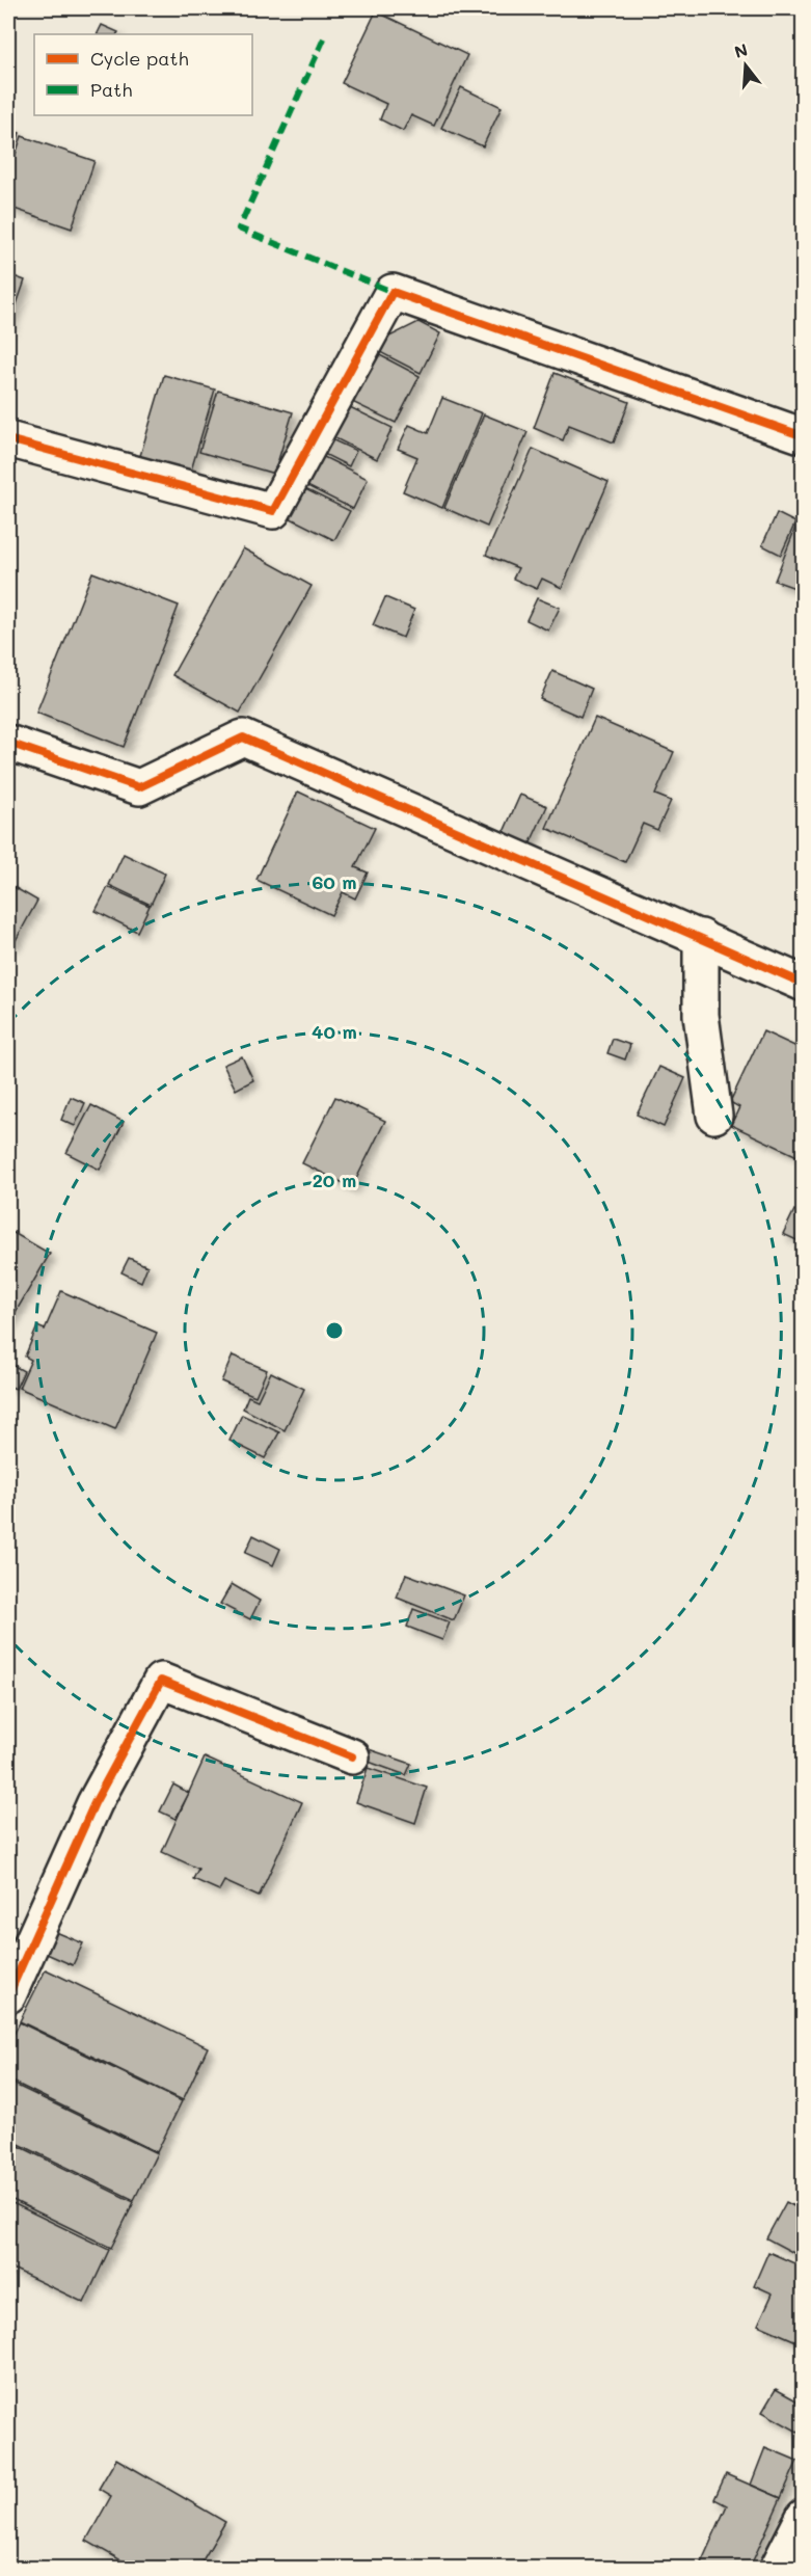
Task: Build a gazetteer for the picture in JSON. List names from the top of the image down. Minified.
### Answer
{"legend":["Cycle path","Path"],"north":"top","rings":["60 m","40 m","20 m"]}
